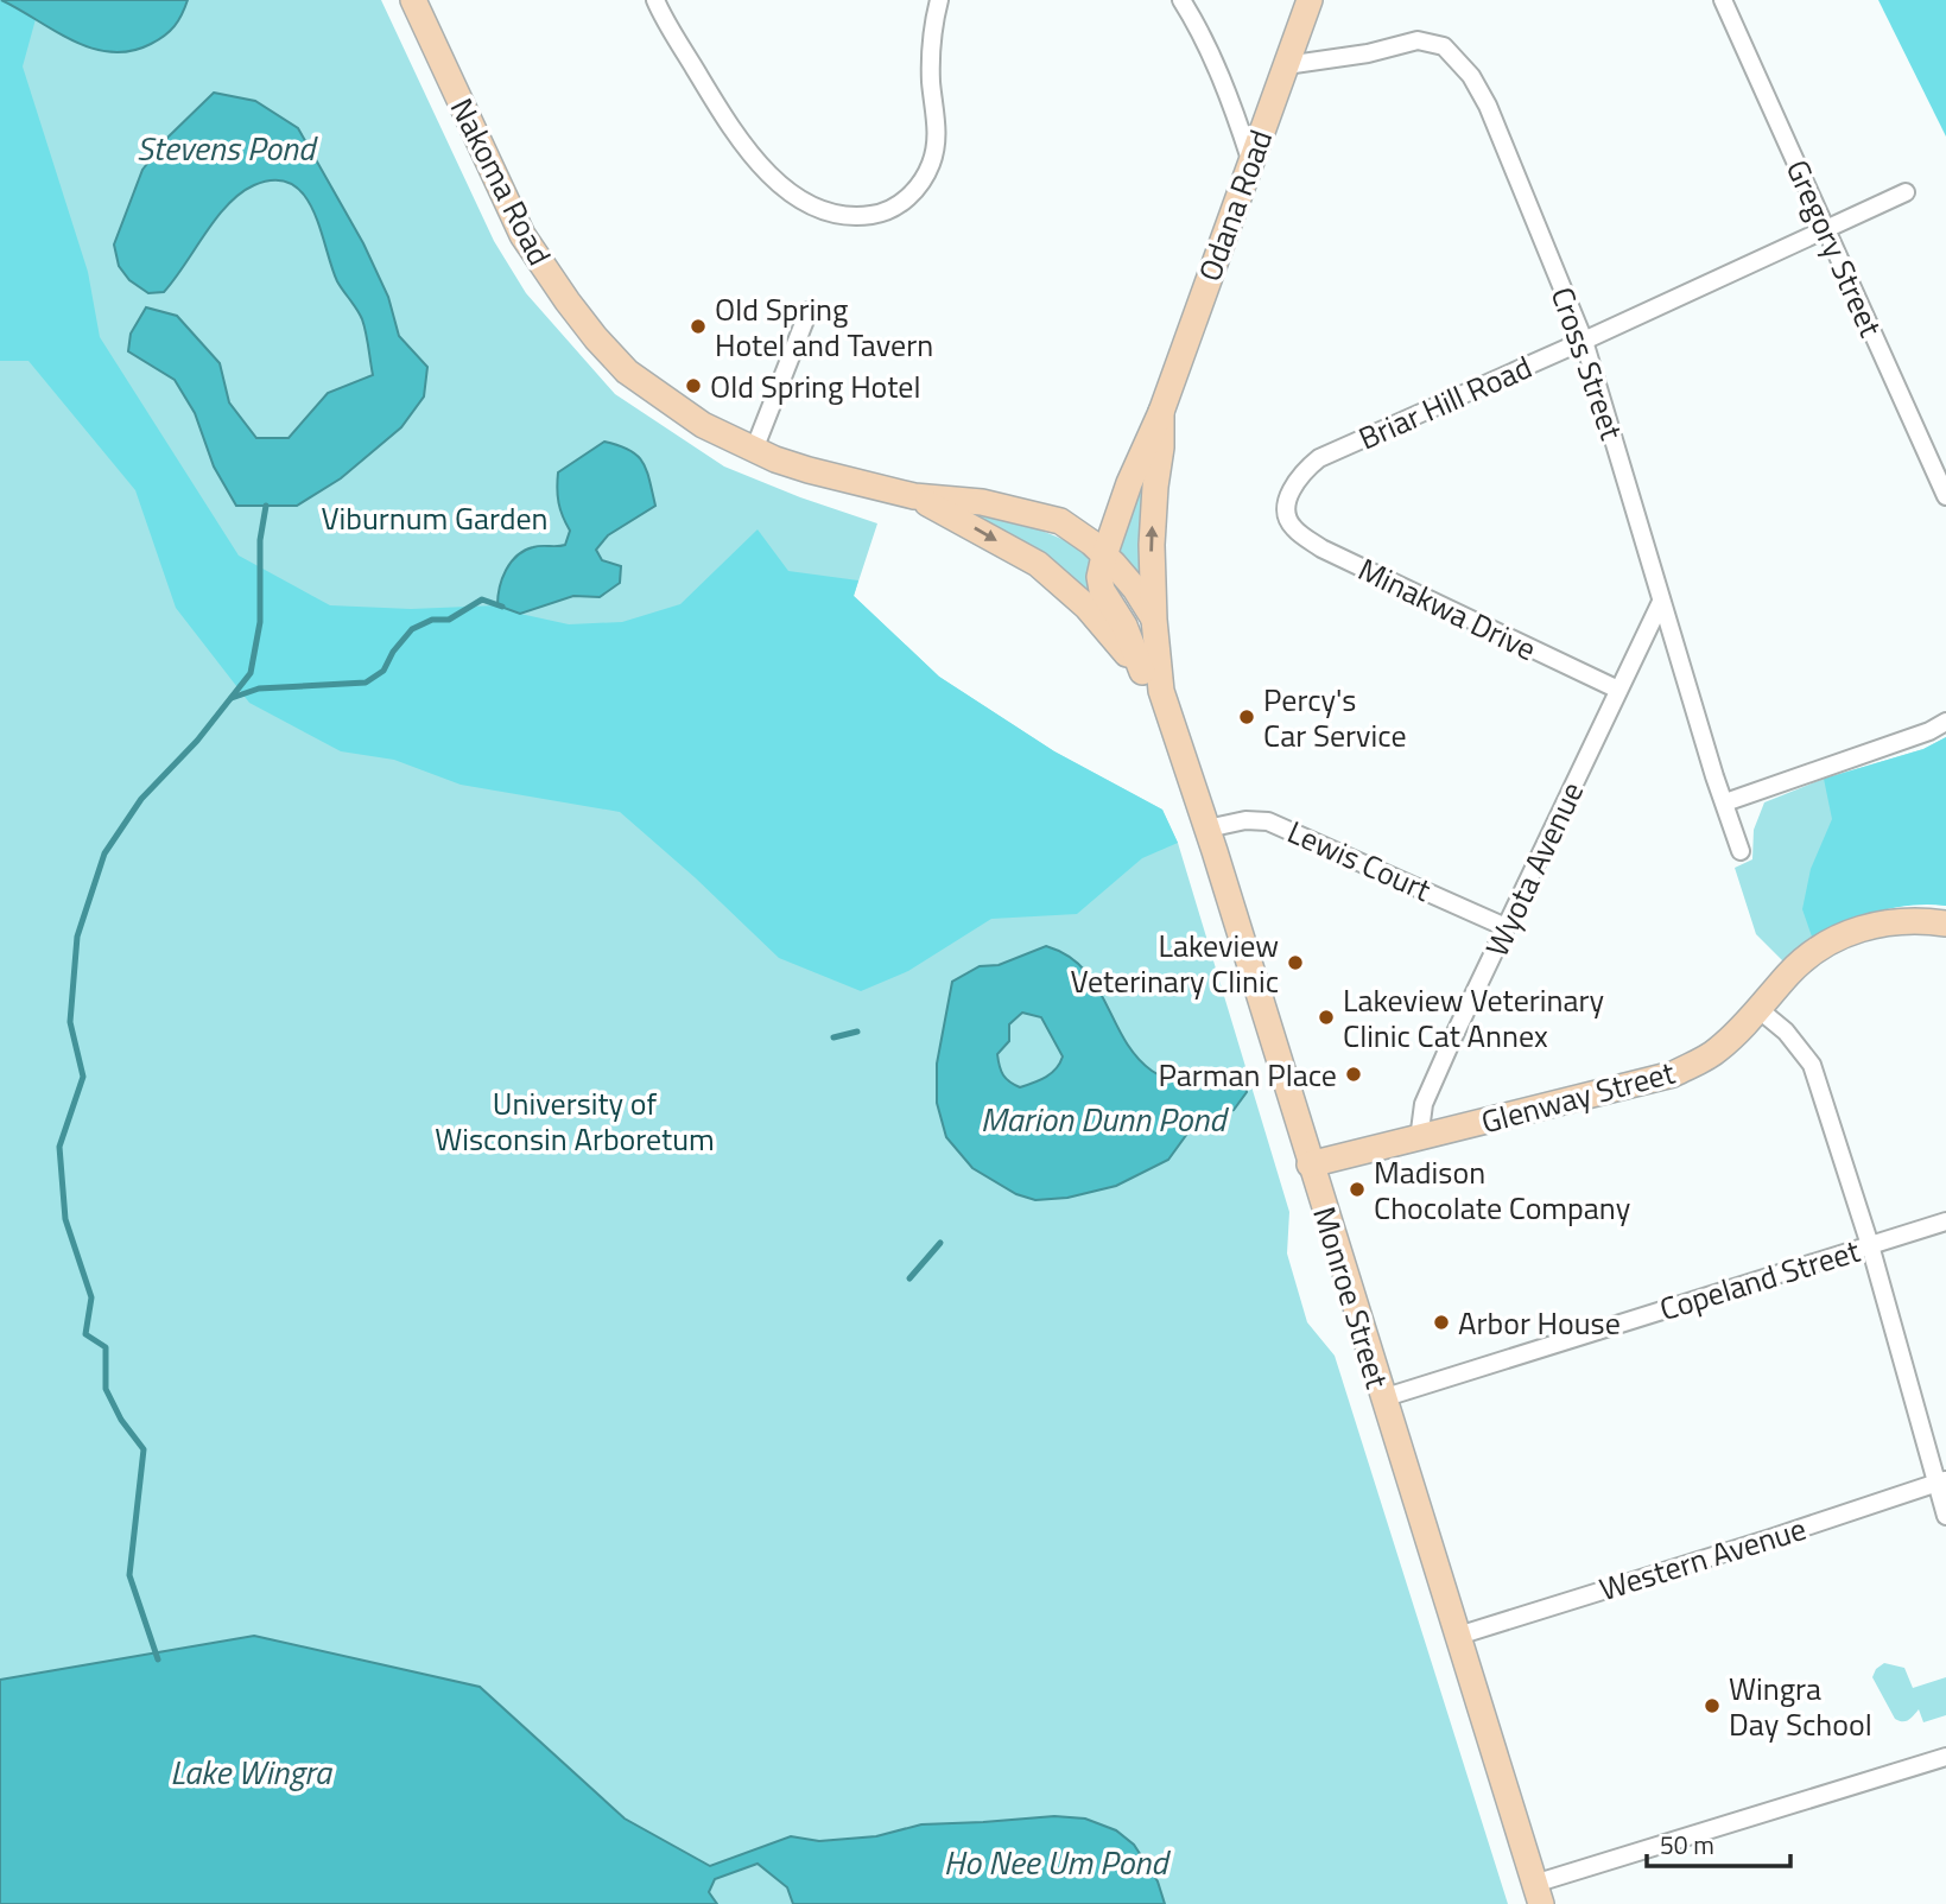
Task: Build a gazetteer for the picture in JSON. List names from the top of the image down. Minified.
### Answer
{"streets":{"main road":["Nakoma Road","Odana Road","Glenway Street","Monroe Street"],"street":["Gregory Street","Cross Street","Briar Hill Road","Minakwa Drive","Lewis Court","Wyota Avenue","Copeland Street","Western Avenue"]},"crossings":[["Nakoma Road","Odana Road"],["Nakoma Road","Monroe Street"],["Odana Road","Cross Street"],["Odana Road","Monroe Street"],["Gregory Street","Briar Hill Road"],["Cross Street","Briar Hill Road"],["Cross Street","Wyota Avenue"],["Briar Hill Road","Minakwa Drive"],["Minakwa Drive","Wyota Avenue"],["Lewis Court","Wyota Avenue"],["Lewis Court","Monroe Street"],["Wyota Avenue","Glenway Street"],["Glenway Street","Monroe Street"],["Copeland Street","Monroe Street"],["Monroe Street","Western Avenue"]],"water":["Stevens Pond","Marion Dunn Pond","Lake Wingra","Ho Nee Um Pond"],"parks":["Viburnum Garden","University of Wisconsin Arboretum"],"places":["Old Spring Hotel and Tavern","Old Spring Hotel","Percy's Car Service","Lakeview Veterinary Clinic","Lakeview Veterinary Clinic Cat Annex","Parman Place","Madison Chocolate Company","Arbor House","Wingra Day School"],"scale_bar":"50 m"}
